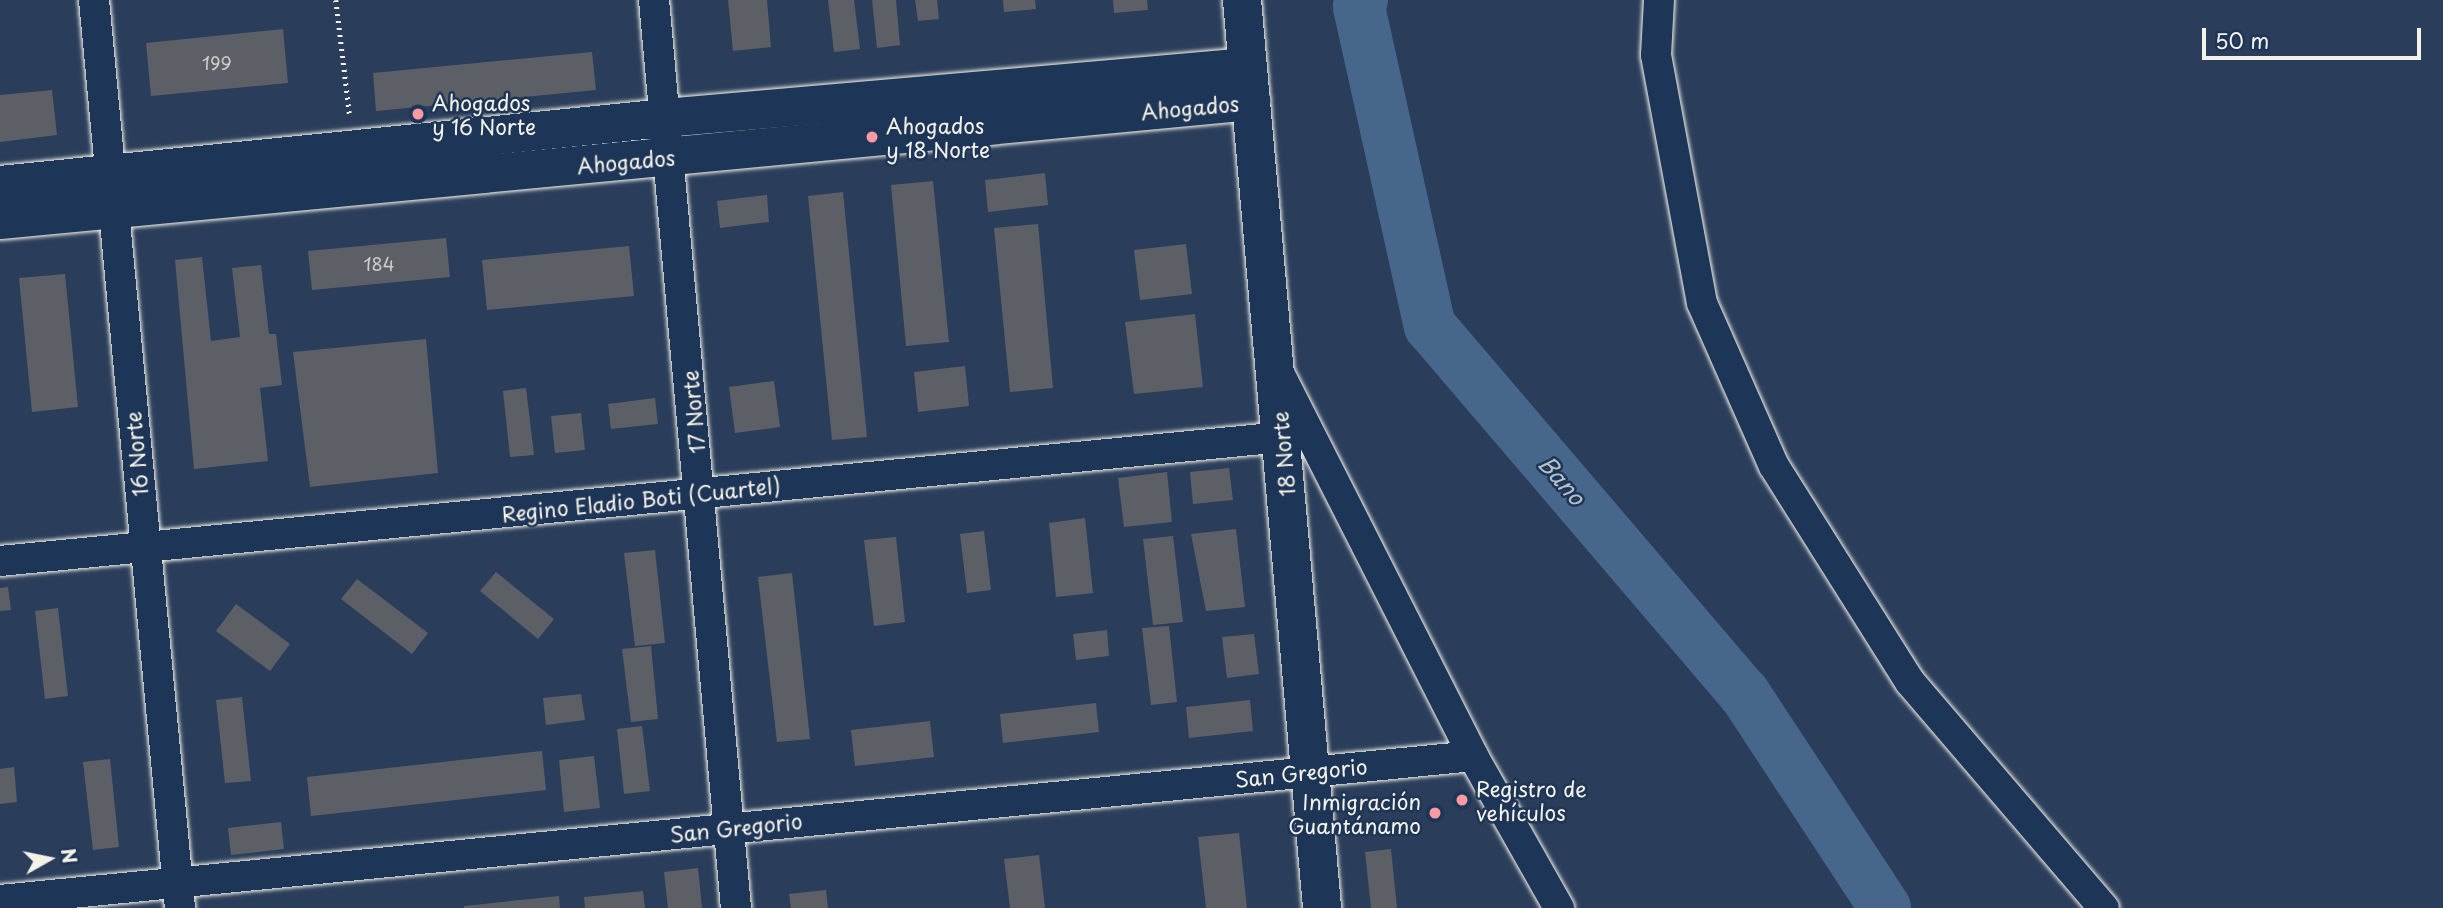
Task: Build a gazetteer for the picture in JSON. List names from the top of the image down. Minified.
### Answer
{"streets":{"main road":["Ahogados","18 Norte"],"street":["17 Norte","16 Norte","Regino Eladio Boti (Cuartel)","San Gregorio"]},"crossings":[["Ahogados","17 Norte"],["Ahogados","16 Norte"],["Ahogados","18 Norte"],["17 Norte","Regino Eladio Boti (Cuartel)"],["17 Norte","San Gregorio"],["16 Norte","Regino Eladio Boti (Cuartel)"],["16 Norte","San Gregorio"],["18 Norte","Regino Eladio Boti (Cuartel)"],["18 Norte","San Gregorio"]],"water":["Bano"],"places":["Ahogados y 16 Norte","Ahogados y 18 Norte","Registro de vehículos","Inmigración Guantánamo"],"house_numbers":["199","184"],"scale_bar":"50 m","north":"right"}
